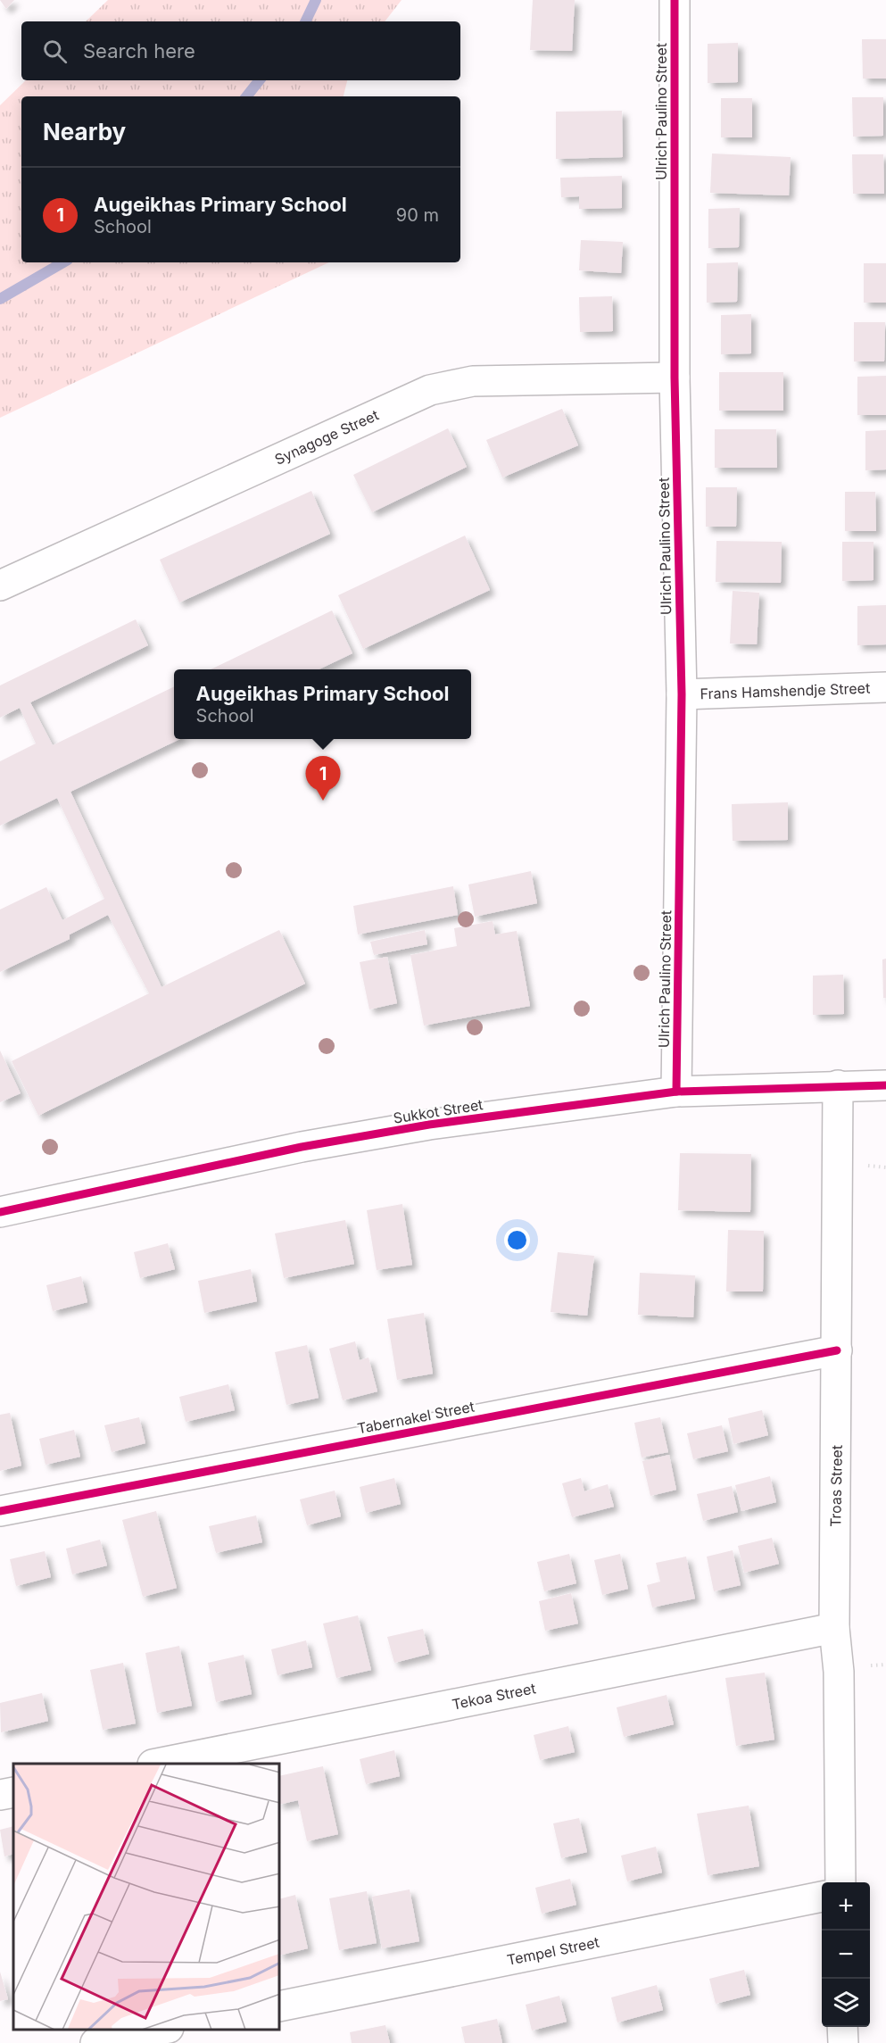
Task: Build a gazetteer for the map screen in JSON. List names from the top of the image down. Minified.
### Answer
{"streets":{"street":["Ulrich Paulino Street","Synagoge Street","Frans Hamshendje Street","Sukkot Street","Tabernakel Street","Troas Street","Tekoa Street","Tempel Street"]},"crossings":[["Ulrich Paulino Street","Synagoge Street"],["Ulrich Paulino Street","Frans Hamshendje Street"],["Ulrich Paulino Street","Sukkot Street"],["Sukkot Street","Troas Street"],["Tabernakel Street","Troas Street"],["Troas Street","Tekoa Street"]],"page":{"search":"Search here","heading":"Nearby","list":[{"mark":"1","name":"Augeikhas Primary School","note":"School","value":"90 m"}],"popup":["Augeikhas Primary School","School"],"pins":"1","map_buttons":["+","−"]}}
